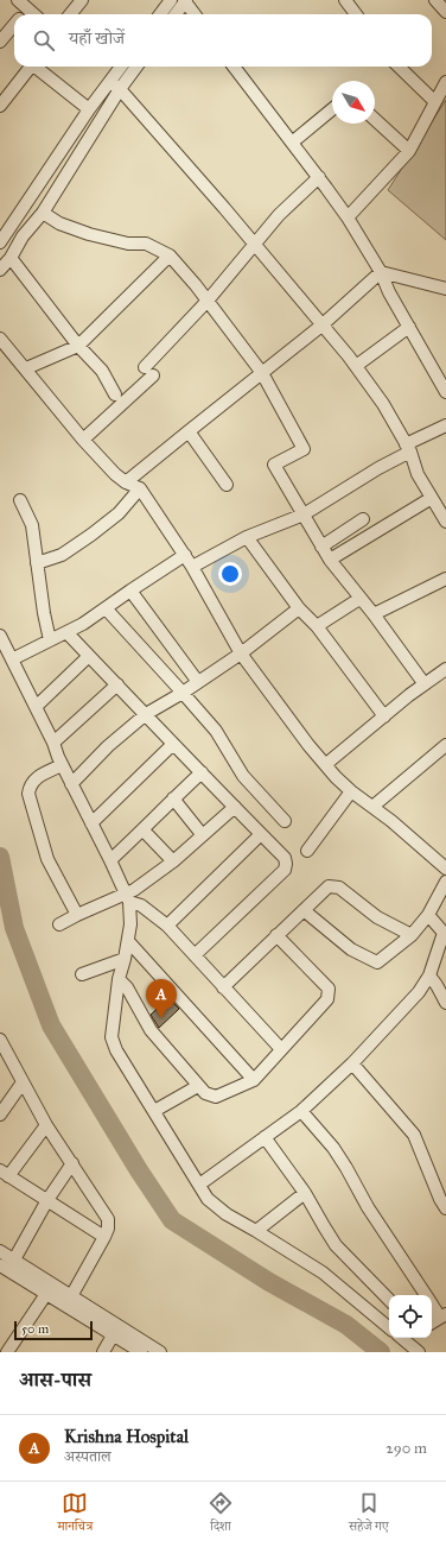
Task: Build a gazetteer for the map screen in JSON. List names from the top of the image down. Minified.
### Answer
{"scale_bar":"50 m","north":"bottom right","page":{"search":"यहाँ खोजें","pins":"A","scale":"50 m","heading":"आस-पास","list":[{"mark":"A","name":"Krishna Hospital","note":"अस्पताल","value":"290 m"}],"nav":["मानचित्र","दिशा","सहेजे गए"]}}
